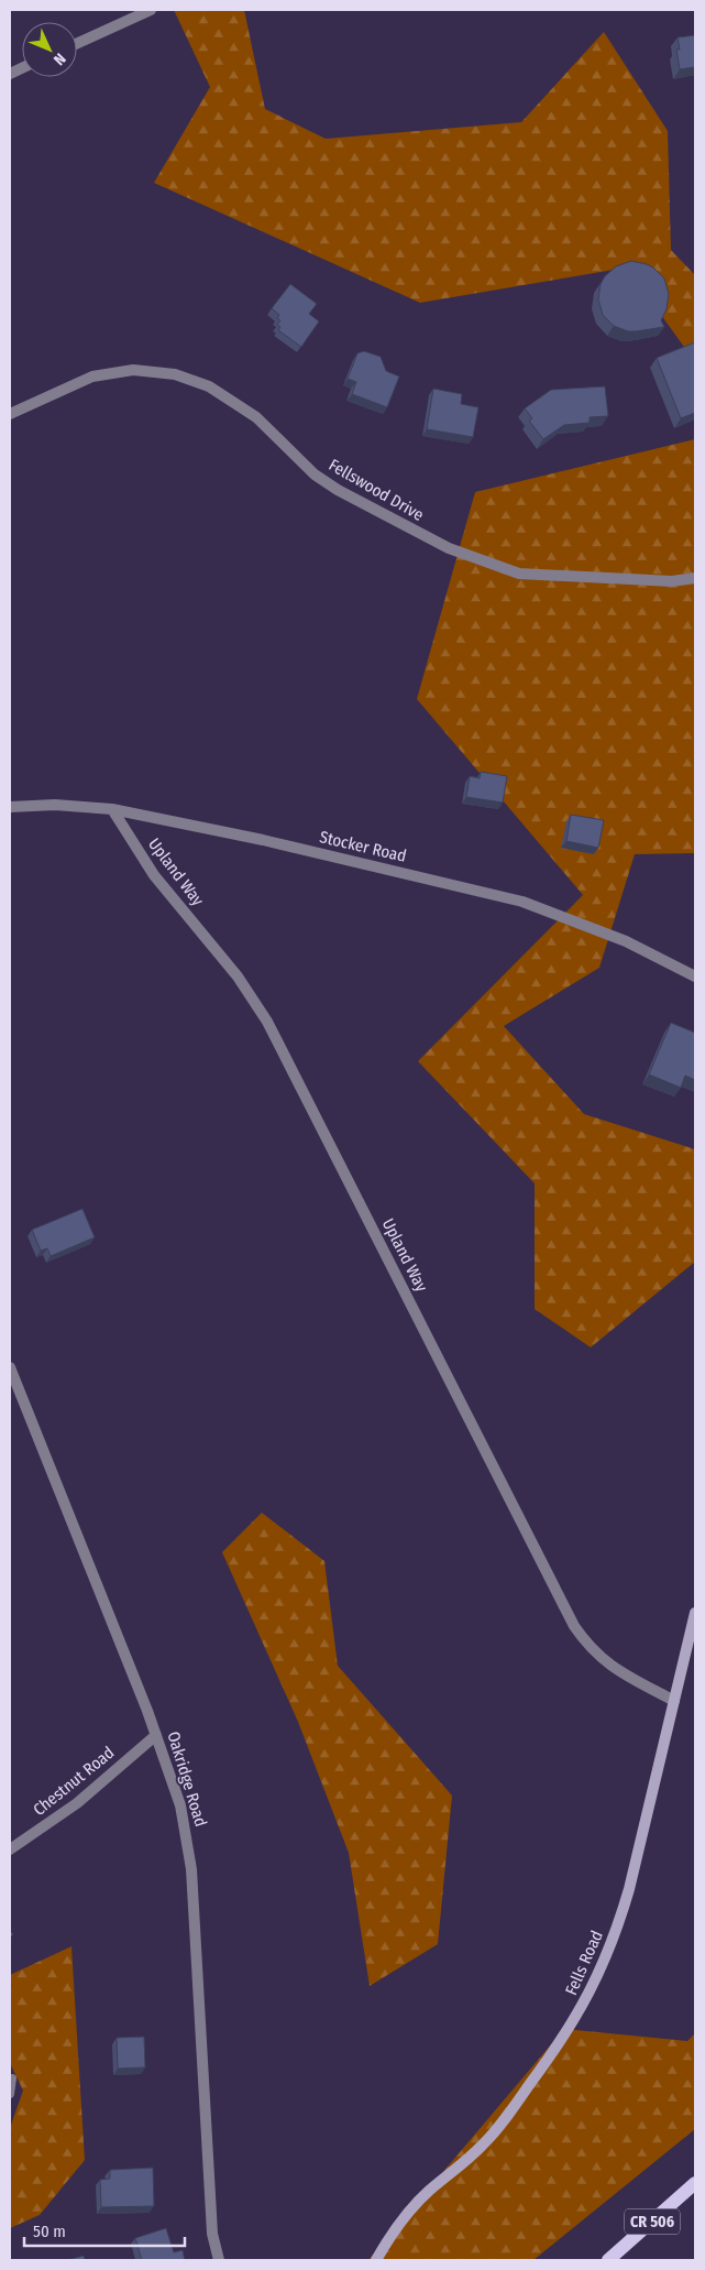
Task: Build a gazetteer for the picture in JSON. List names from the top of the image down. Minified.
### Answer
{"streets":{"main road":["CR 506"],"street":["Fellswood Drive","Stocker Road","Upland Way","Oakridge Road","Chestnut Road","Fells Road"]},"crossings":[["Stocker Road","Upland Way"],["Upland Way","Fells Road"],["Oakridge Road","Chestnut Road"]],"scale_bar":"50 m","north":"bottom right"}
